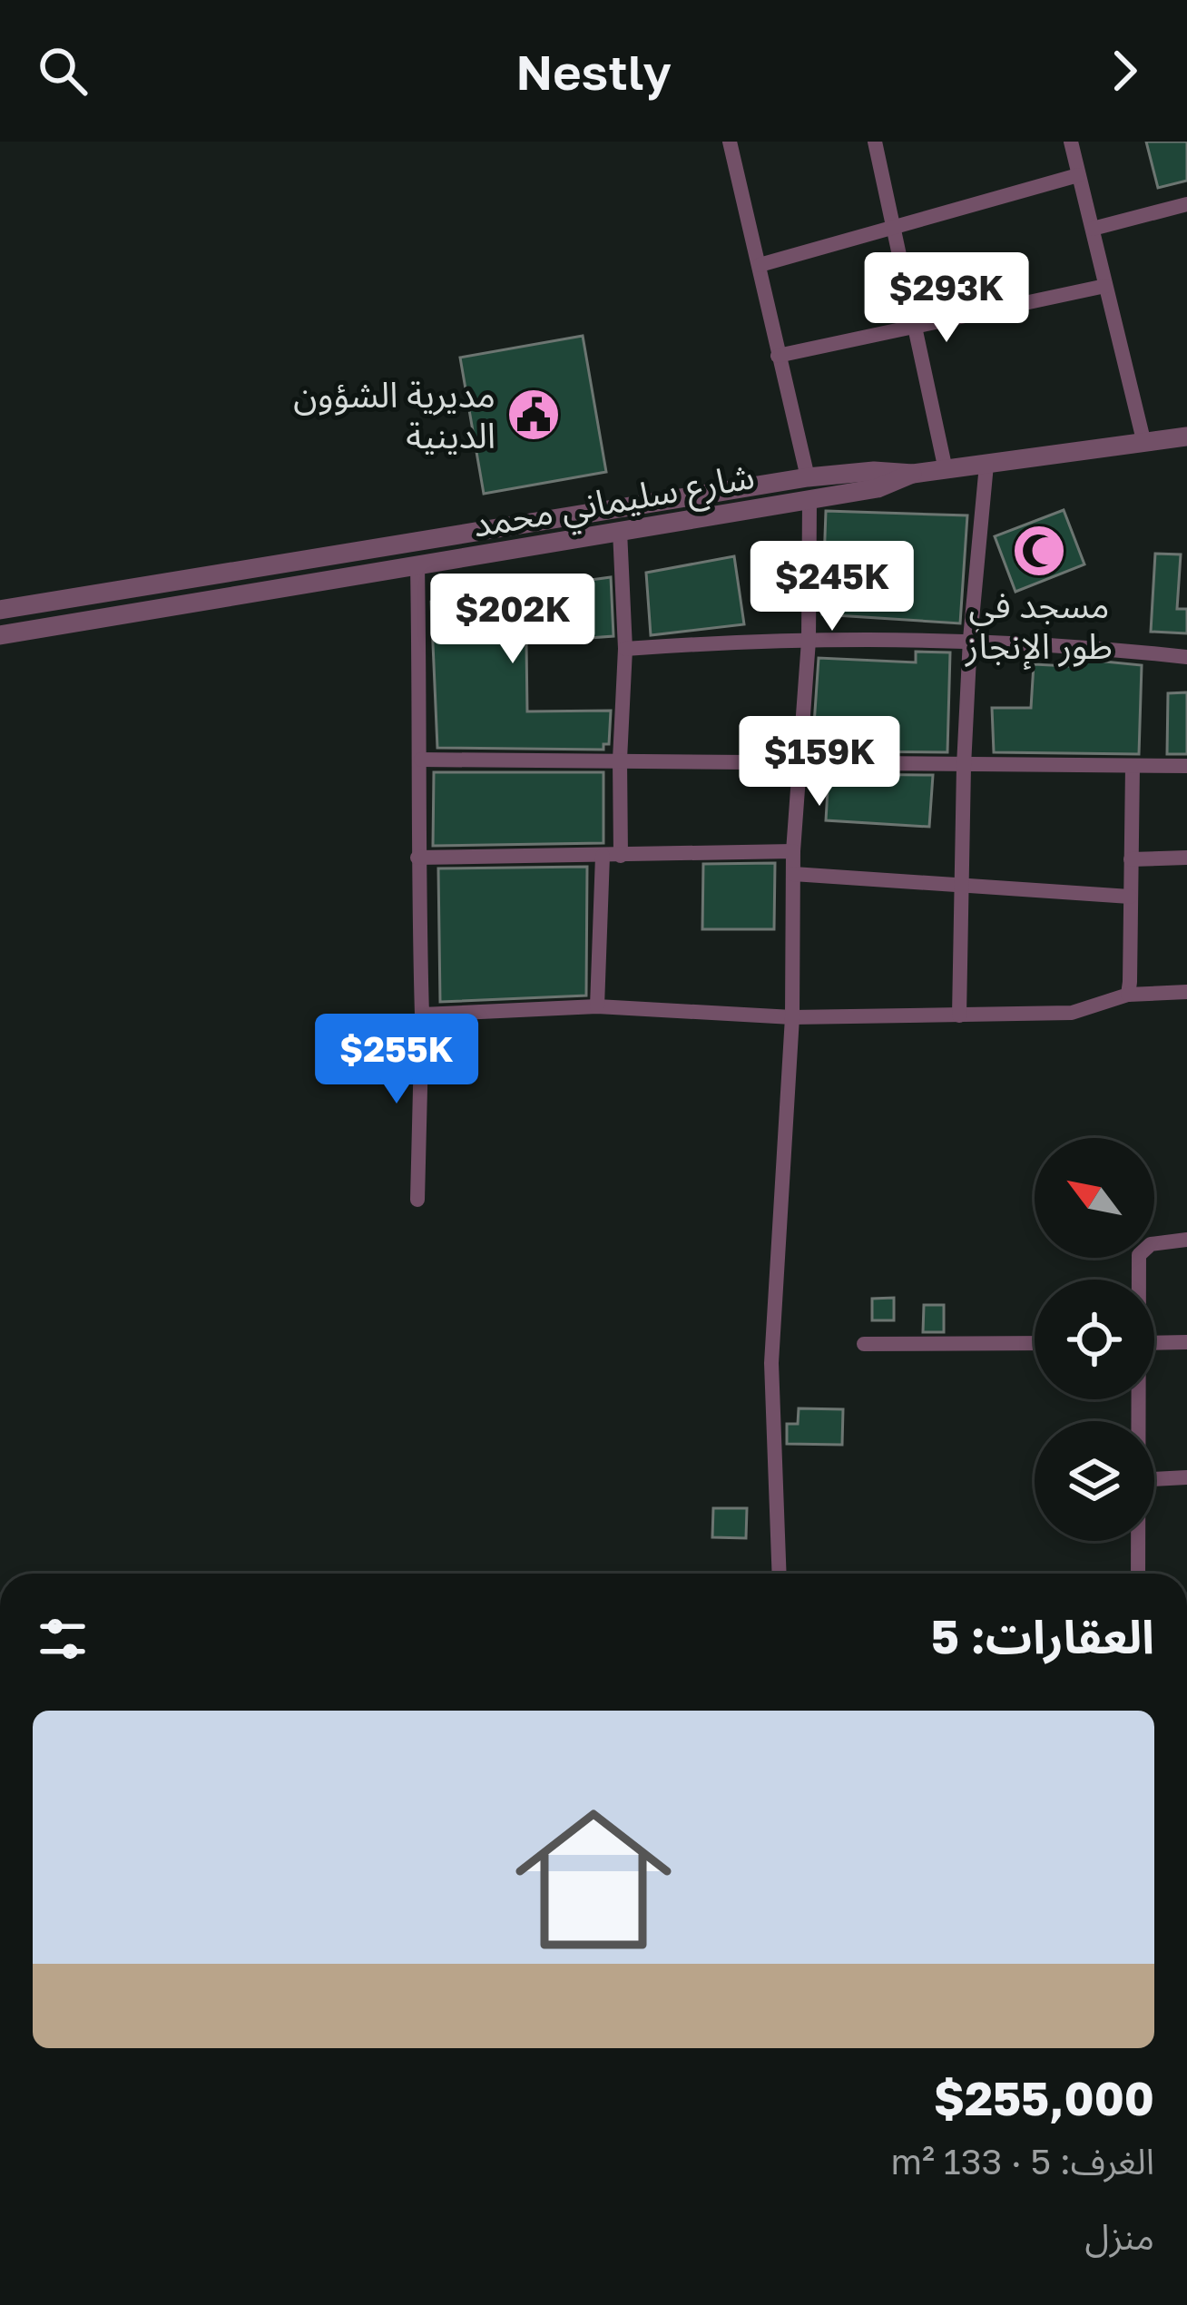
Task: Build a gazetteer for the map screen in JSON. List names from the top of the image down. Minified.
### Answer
{"streets":{"street":["شارع سليماني محمد"]},"places":{"public building":["مديرية الشؤون الدينية"],"mosque":["مسجد في طور الإنجاز"]},"north":"top left","page":{"header":"Nestly","price":["$293K","$245K","$202K","$159K","$255K"],"heading":"العقارات: 5","list":[{"name":"$255,000","note":"الغرف: 5 · 133 m² · منزل"}]}}
